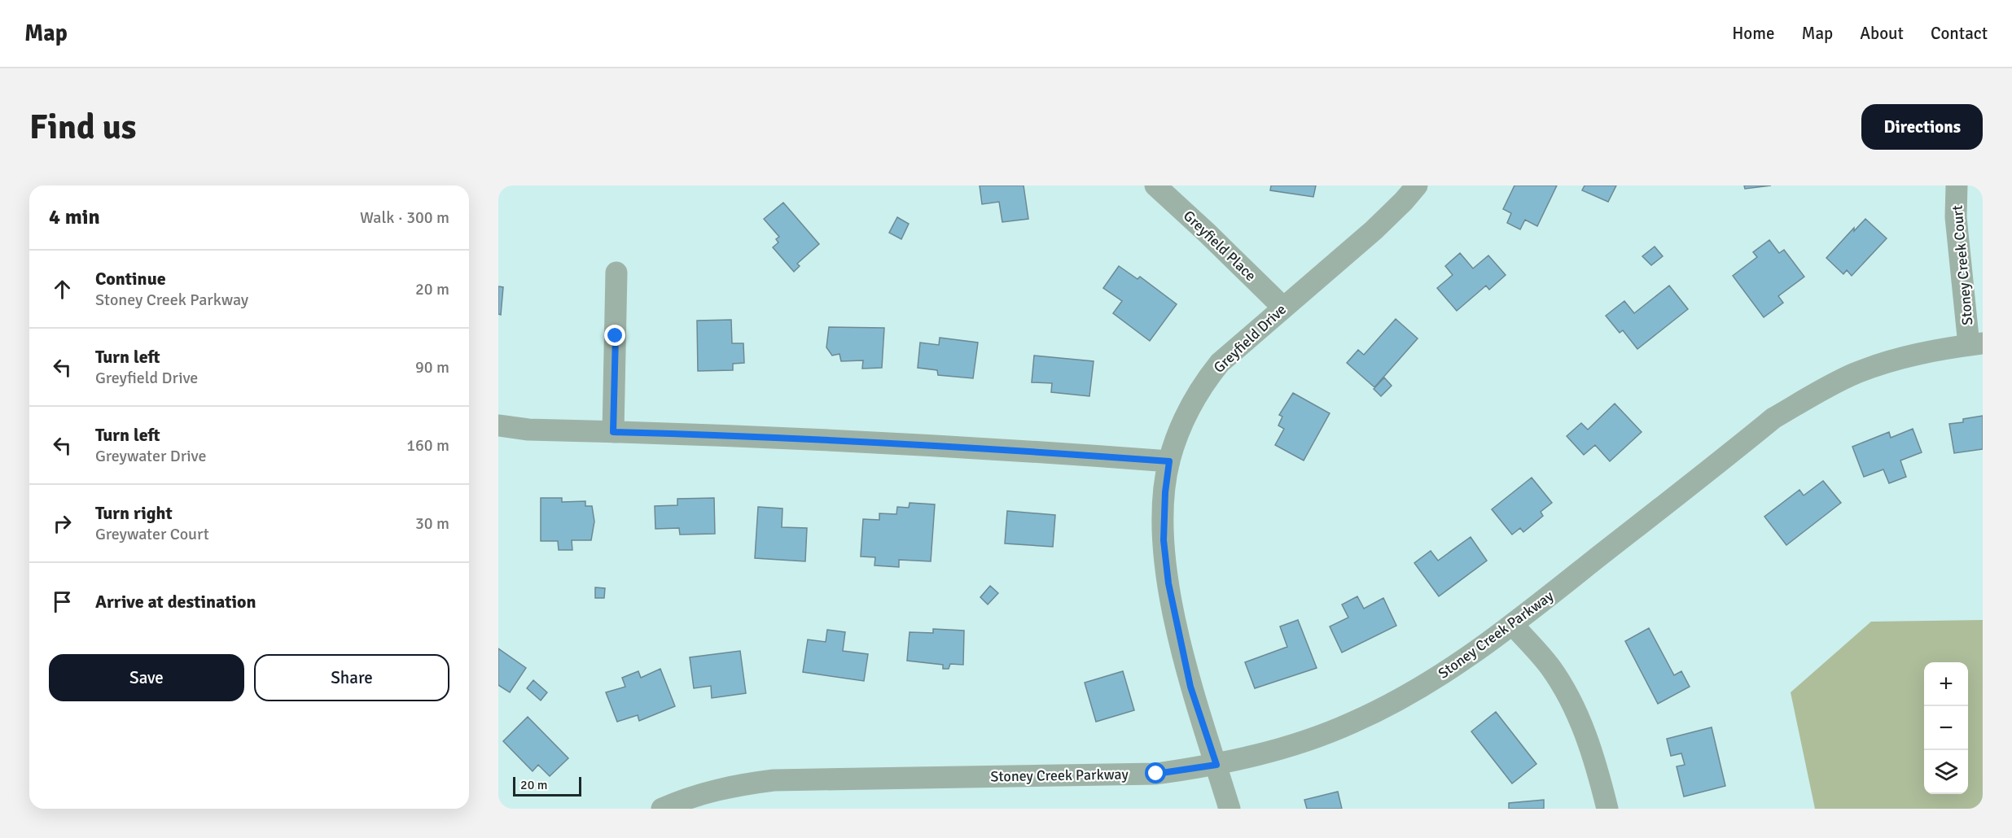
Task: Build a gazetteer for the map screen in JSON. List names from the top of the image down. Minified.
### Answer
{"streets":{"street":["Greyfield Place","Stoney Creek Court","Greyfield Drive","Stoney Creek Parkway"]},"crossings":[["Greyfield Place","Greyfield Drive"],["Stoney Creek Court","Stoney Creek Parkway"],["Greyfield Drive","Stoney Creek Parkway"]],"scale_bar":"20 m","page":{"header":"Map","nav":["Home","Map","About","Contact"],"buttons":["Directions",["Save","Share"]],"title":"Find us","heading":["4 min","Walk · 300 m"],"list":[["Continue","Stoney Creek Parkway","20 m"],["Turn left","Greyfield Drive","90 m"],["Turn left","Greywater Drive","160 m"],["Turn right","Greywater Court","30 m"],"Arrive at destination"],"map_buttons":["+","−"],"scale":"20 m"}}
